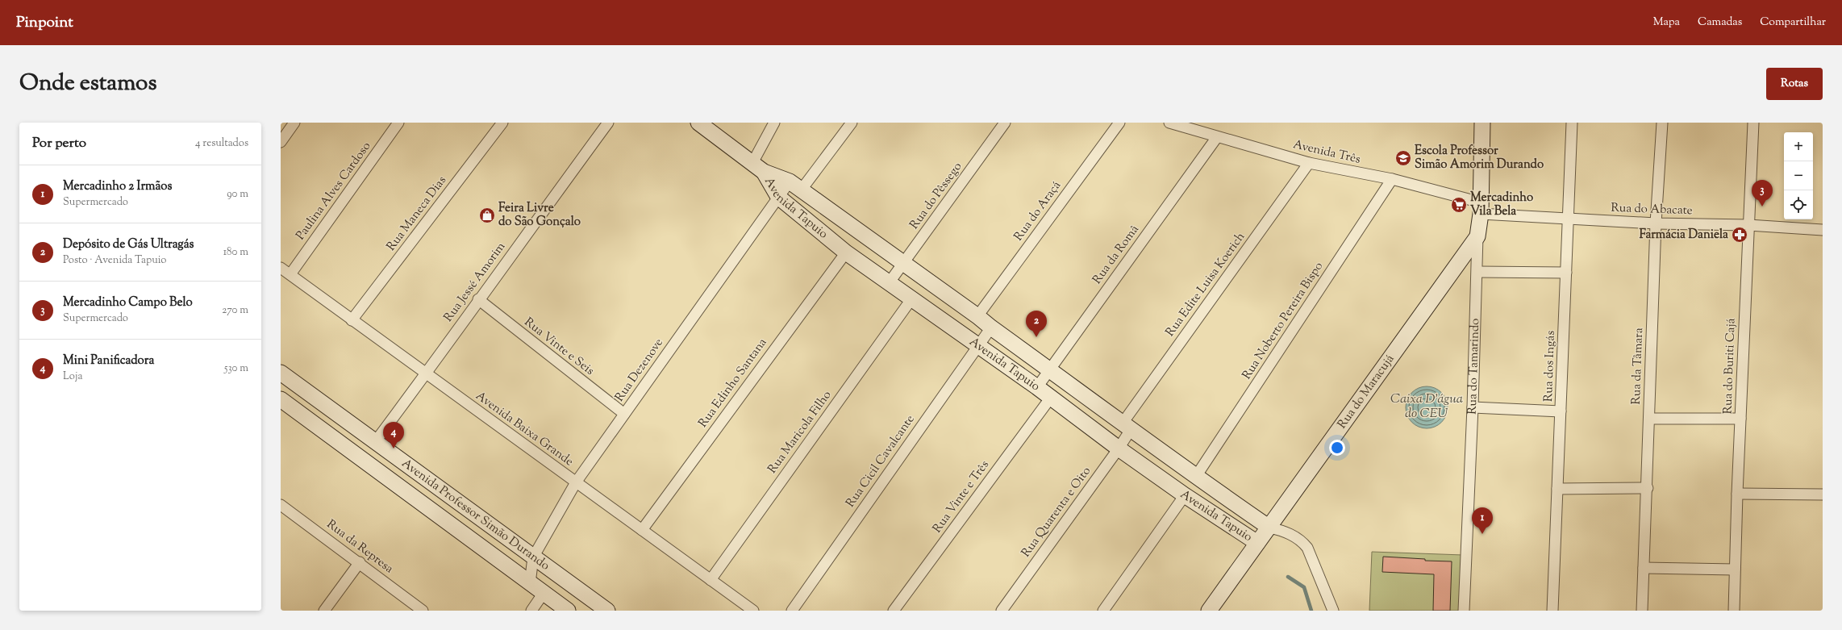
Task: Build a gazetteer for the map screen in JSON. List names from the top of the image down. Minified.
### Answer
{"streets":{"street":["Avenida Três","Paulina Alves Cardoso","Rua do Pêssego","Avenida Tapuio","Rua do Abacate","Rua do Araçá","Rua Maneca Dias","Rua da Româ","Rua Jessé Amorim","Rua Edite Luisa Koerich","Rua Noberto Pereira Bispo","Rua Vinte e Seis","Rua do Tamarindo","Rua dos Ingás","Rua da Tâmara","Rua do Buriti Cajá","Rua Dezenove","Rua Edinho Santana","Rua do Maracujá","Avenida Baixa Grande","Rua Maricola Filho","Rua Cicil Cavalcante","Rua Vinte e Três","Rua Quarenta e Oito","Avenida Professor Simão Durando","Rua da Represa"]},"crossings":[["Avenida Três","Rua do Abacate"],["Avenida Três","Rua da Româ"],["Avenida Três","Rua Edite Luisa Koerich"],["Avenida Três","Rua Noberto Pereira Bispo"],["Avenida Três","Rua do Tamarindo"],["Paulina Alves Cardoso","Avenida Baixa Grande"],["Rua do Pêssego","Avenida Tapuio"],["Avenida Tapuio","Rua do Araçá"],["Avenida Tapuio","Rua da Româ"],["Avenida Tapuio","Rua Edite Luisa Koerich"],["Avenida Tapuio","Rua Noberto Pereira Bispo"],["Avenida Tapuio","Rua Dezenove"],["Avenida Tapuio","Rua Edinho Santana"],["Avenida Tapuio","Rua do Maracujá"],["Avenida Tapuio","Rua Maricola Filho"],["Avenida Tapuio","Rua Cicil Cavalcante"],["Avenida Tapuio","Rua Vinte e Três"],["Avenida Tapuio","Rua Quarenta e Oito"],["Rua do Abacate","Rua do Tamarindo"],["Rua do Abacate","Rua dos Ingás"],["Rua do Abacate","Rua da Tâmara"],["Rua do Abacate","Rua do Buriti Cajá"],["Rua Maneca Dias","Avenida Baixa Grande"],["Rua Jessé Amorim","Rua Vinte e Seis"],["Rua Jessé Amorim","Avenida Baixa Grande"],["Rua Jessé Amorim","Avenida Professor Simão Durando"],["Rua Edite Luisa Koerich","Rua Quarenta e Oito"],["Rua Vinte e Seis","Rua Dezenove"],["Rua do Tamarindo","Rua do Maracujá"],["Rua Dezenove","Avenida Baixa Grande"],["Rua Dezenove","Avenida Professor Simão Durando"],["Rua Edinho Santana","Avenida Baixa Grande"],["Avenida Baixa Grande","Rua Maricola Filho"]],"water":["Caixa D'água do CEU"],"places":{"school or university":["Escola Professor Simão Amorim Durando"],"supermarket":["Mercadinho Vila Bela"],"shop":["Feira Livre do São Gonçalo"],"pharmacy":["Farmácia Daniela"]},"page":{"header":"Pinpoint","nav":["Mapa","Camadas","Compartilhar"],"title":"Onde estamos","buttons":"Rotas","heading":["Por perto","4 resultados"],"map_buttons":["+","−"],"list":[{"mark":"1","name":"Mercadinho 2 Irmãos","note":"Supermercado","value":"90 m"},{"mark":"2","name":"Depósito de Gás Ultragás","note":"Posto · Avenida Tapuio","value":"180 m"},{"mark":"3","name":"Mercadinho Campo Belo","note":"Supermercado","value":"270 m"},{"mark":"4","name":"Mini Panificadora","note":"Loja","value":"530 m"}],"pins":["3","2","4","1"]}}
